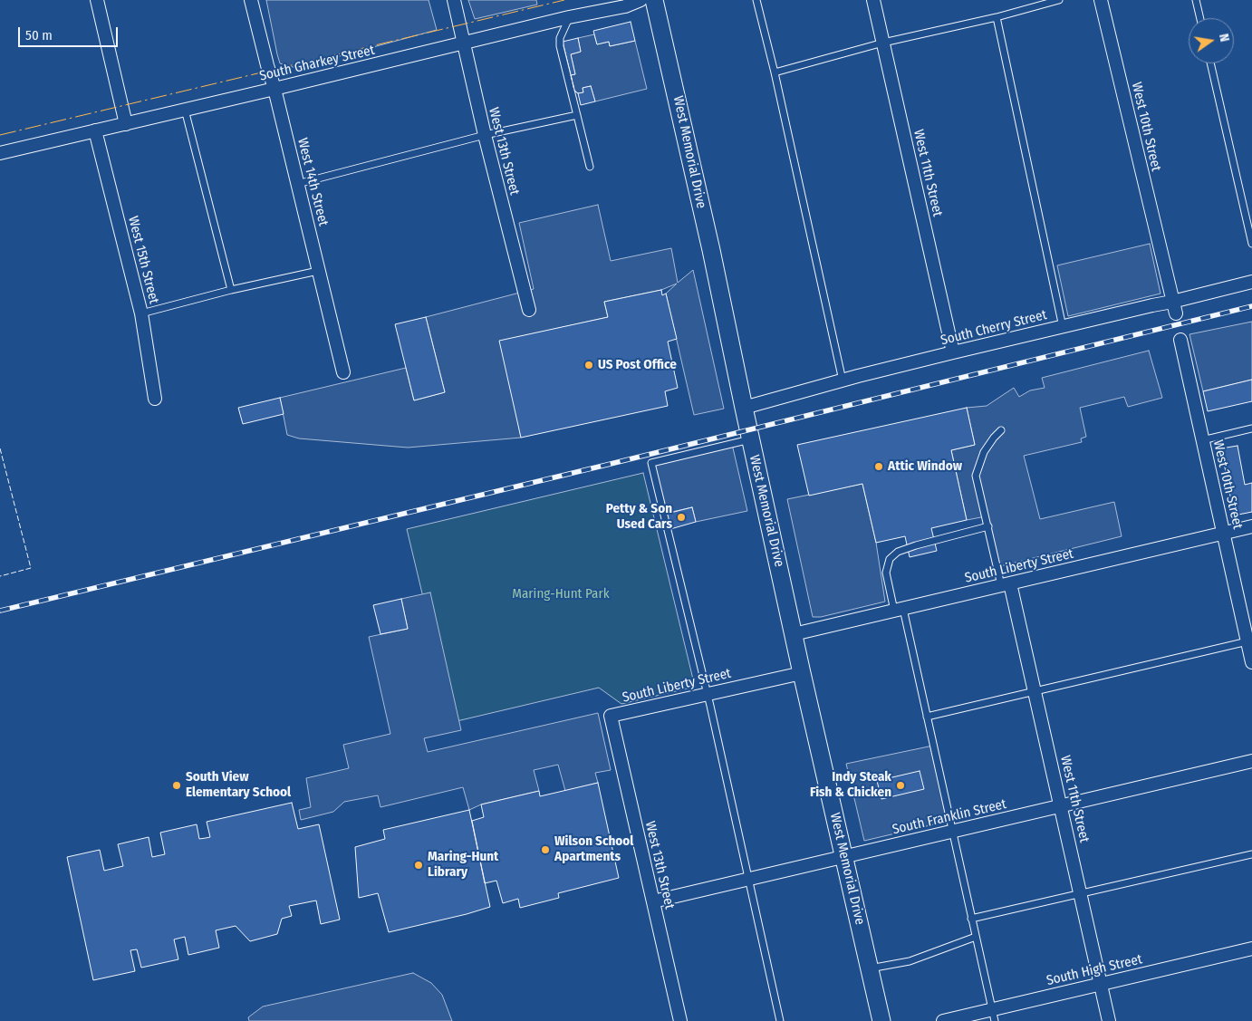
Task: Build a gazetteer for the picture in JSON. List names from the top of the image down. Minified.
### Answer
{"streets":{"main road":["West Memorial Drive"],"street":["South Gharkey Street","West 10th Street","West 13th Street","West 11th Street","West 14th Street","West 15th Street","South Cherry Street","South Liberty Street","South Franklin Street","South High Street"]},"crossings":[["South Gharkey Street","West 13th Street"],["South Gharkey Street","West 14th Street"],["South Gharkey Street","West 15th Street"],["West 10th Street","South Cherry Street"],["West 10th Street","South Liberty Street"],["West 13th Street","South Liberty Street"],["West 13th Street","South Franklin Street"],["West Memorial Drive","South Cherry Street"],["West Memorial Drive","South Liberty Street"],["West Memorial Drive","South Franklin Street"],["West 11th Street","South Cherry Street"],["West 11th Street","South Liberty Street"],["West 11th Street","South Franklin Street"],["West 11th Street","South High Street"]],"parks":["Maring-Hunt Park"],"places":["US Post Office","Attic Window","Petty & Son Used Cars","South View Elementary School","Indy Steak Fish & Chicken","Wilson School Apartments","Maring-Hunt Library"],"scale_bar":"50 m","north":"right"}
